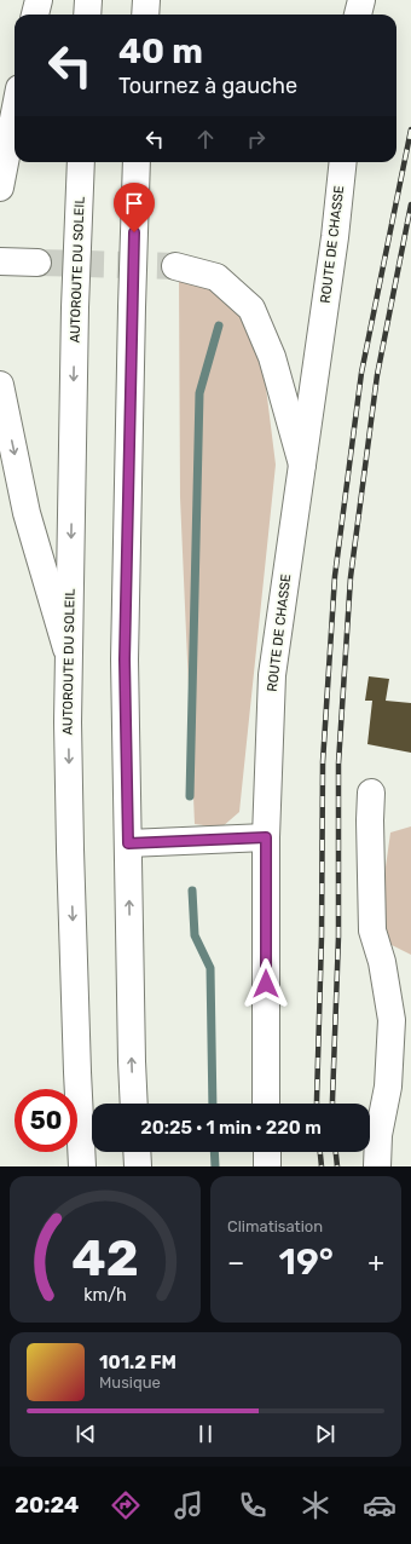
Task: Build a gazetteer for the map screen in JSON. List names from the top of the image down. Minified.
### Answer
{"streets":{"main road":["ROUTE DE CHASSE","AUTOROUTE DU SOLEIL"]},"page":{"turn":["40 m","Tournez à gauche"],"limit":"50","trip":"20:25 · 1 min · 220 m","tile":"Climatisation","heat":["−","19°","+"],"song":["101.2 FM","Musique"],"tabs":"20:24","gauge":["42","km/h"]}}
